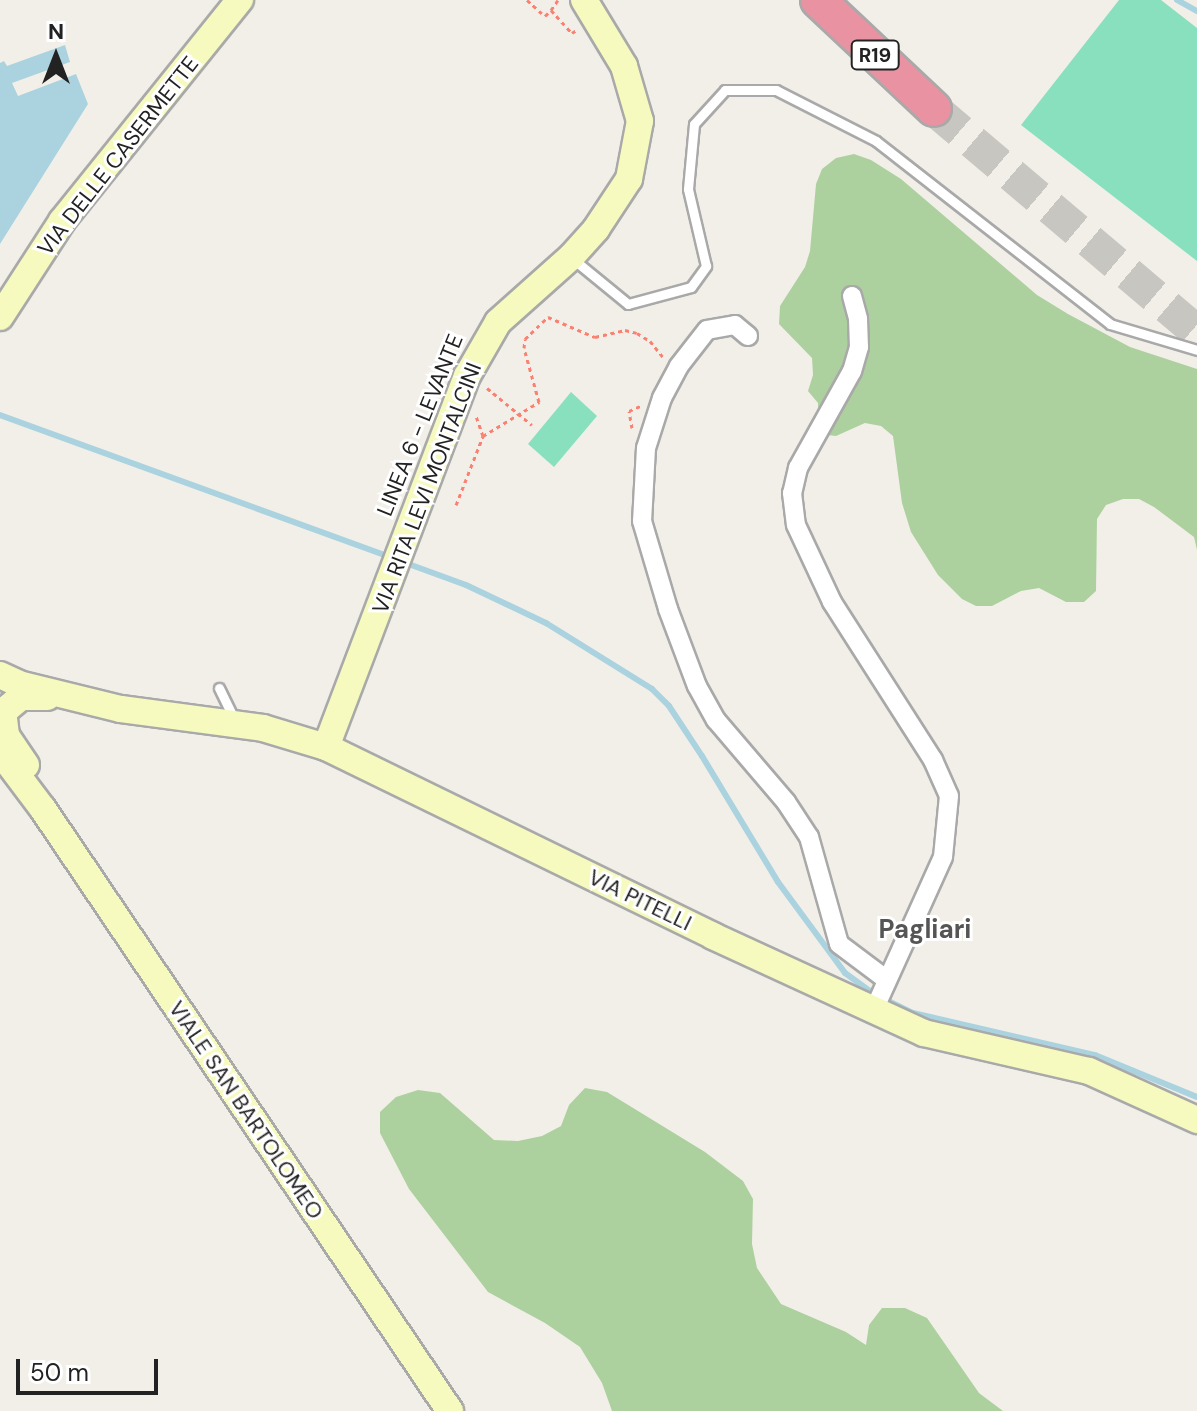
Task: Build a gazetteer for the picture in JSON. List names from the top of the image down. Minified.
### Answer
{"streets":{"highway":["R19"],"main road":["VIA DELLE CASERMETTE","VIA RITA LEVI MONTALCINI","VIA PITELLI","VIALE SAN BARTOLOMEO"]},"crossings":[["VIA RITA LEVI MONTALCINI","VIA PITELLI"],["VIA PITELLI","VIALE SAN BARTOLOMEO"]],"districts":["Pagliari"],"scale_bar":"50 m","north":"top"}
